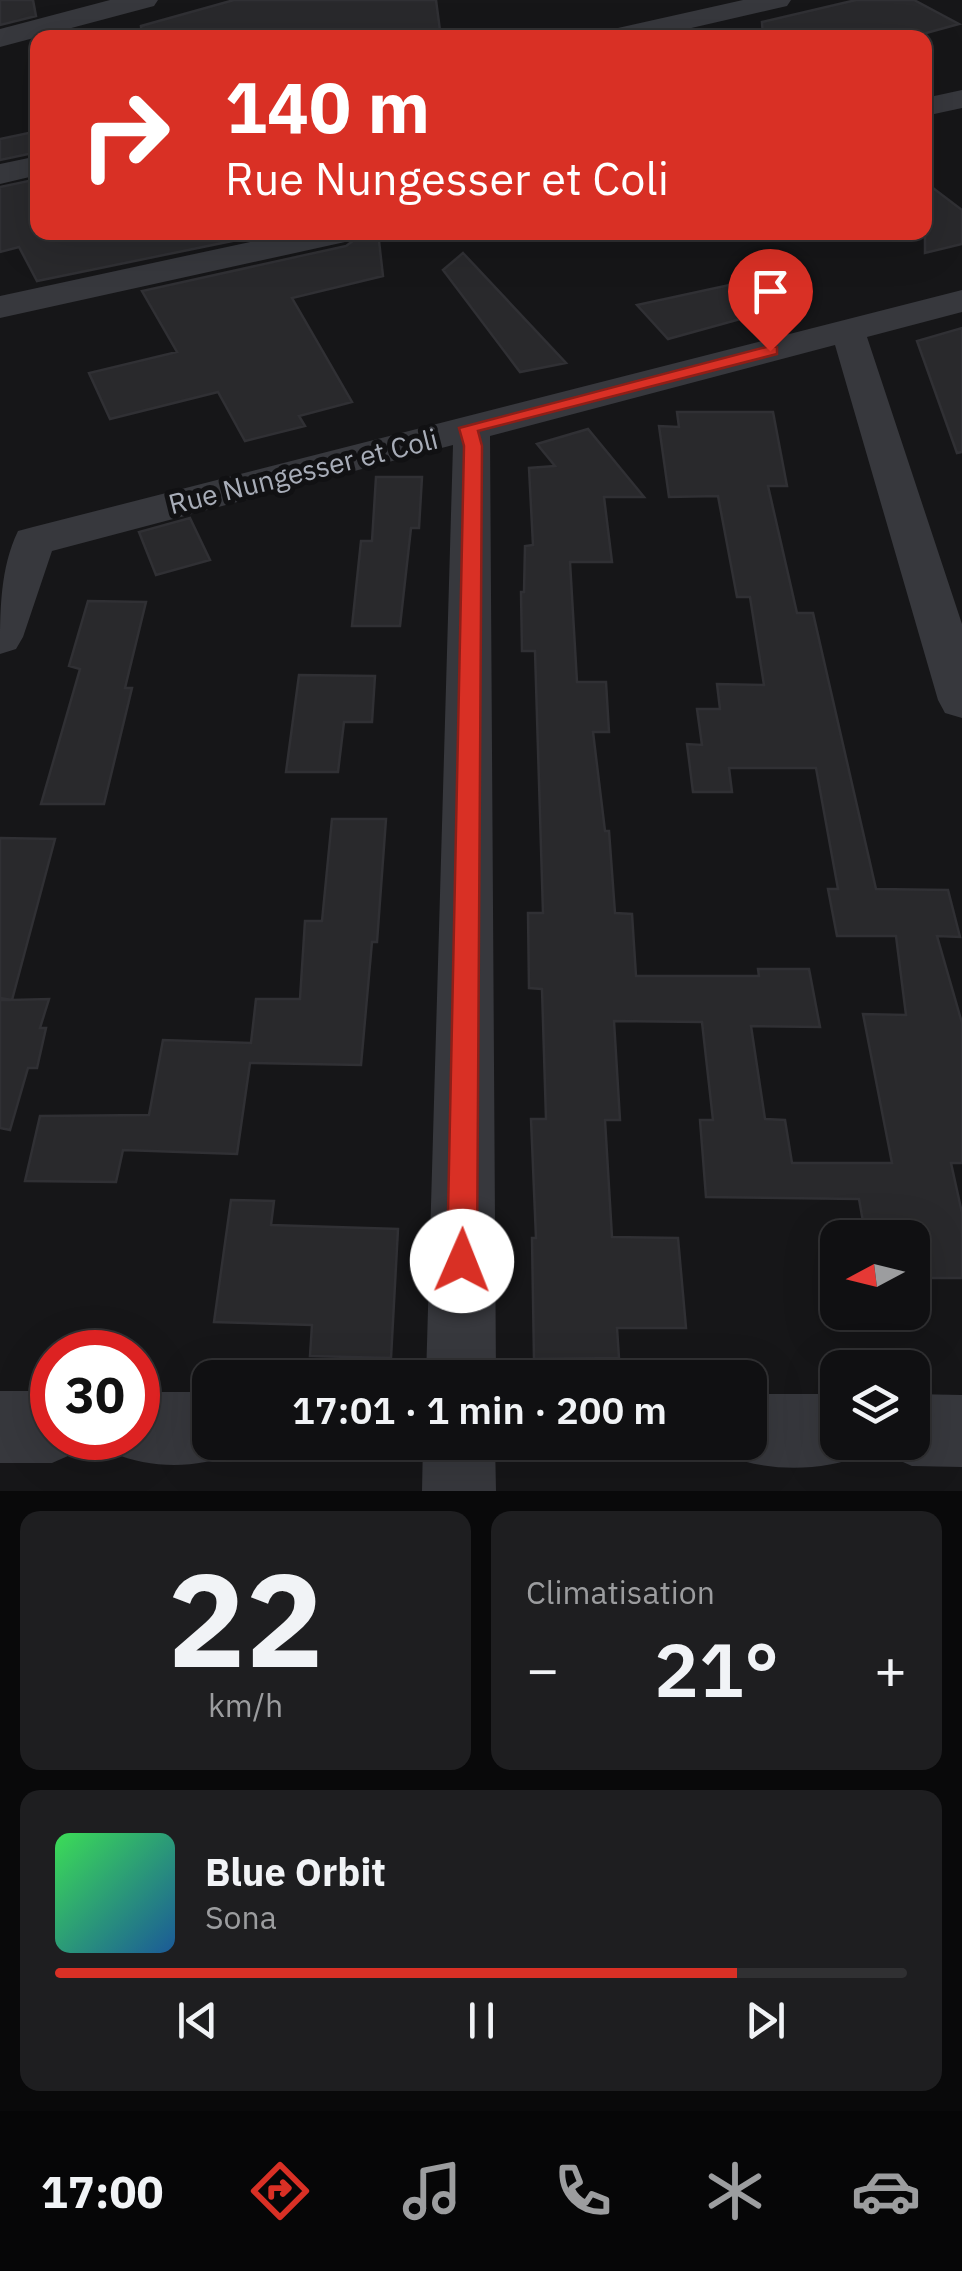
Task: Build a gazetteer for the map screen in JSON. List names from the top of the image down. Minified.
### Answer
{"streets":{"street":["Rue Nungesser et Coli"]},"north":"left","page":{"turn":["140 m","Rue Nungesser et Coli"],"limit":"30","trip":"17:01 · 1 min · 200 m","tile":[["22","km/h"],"Climatisation"],"heat":["−","21°","+"],"song":["Blue Orbit","Sona"],"tabs":"17:00"}}
